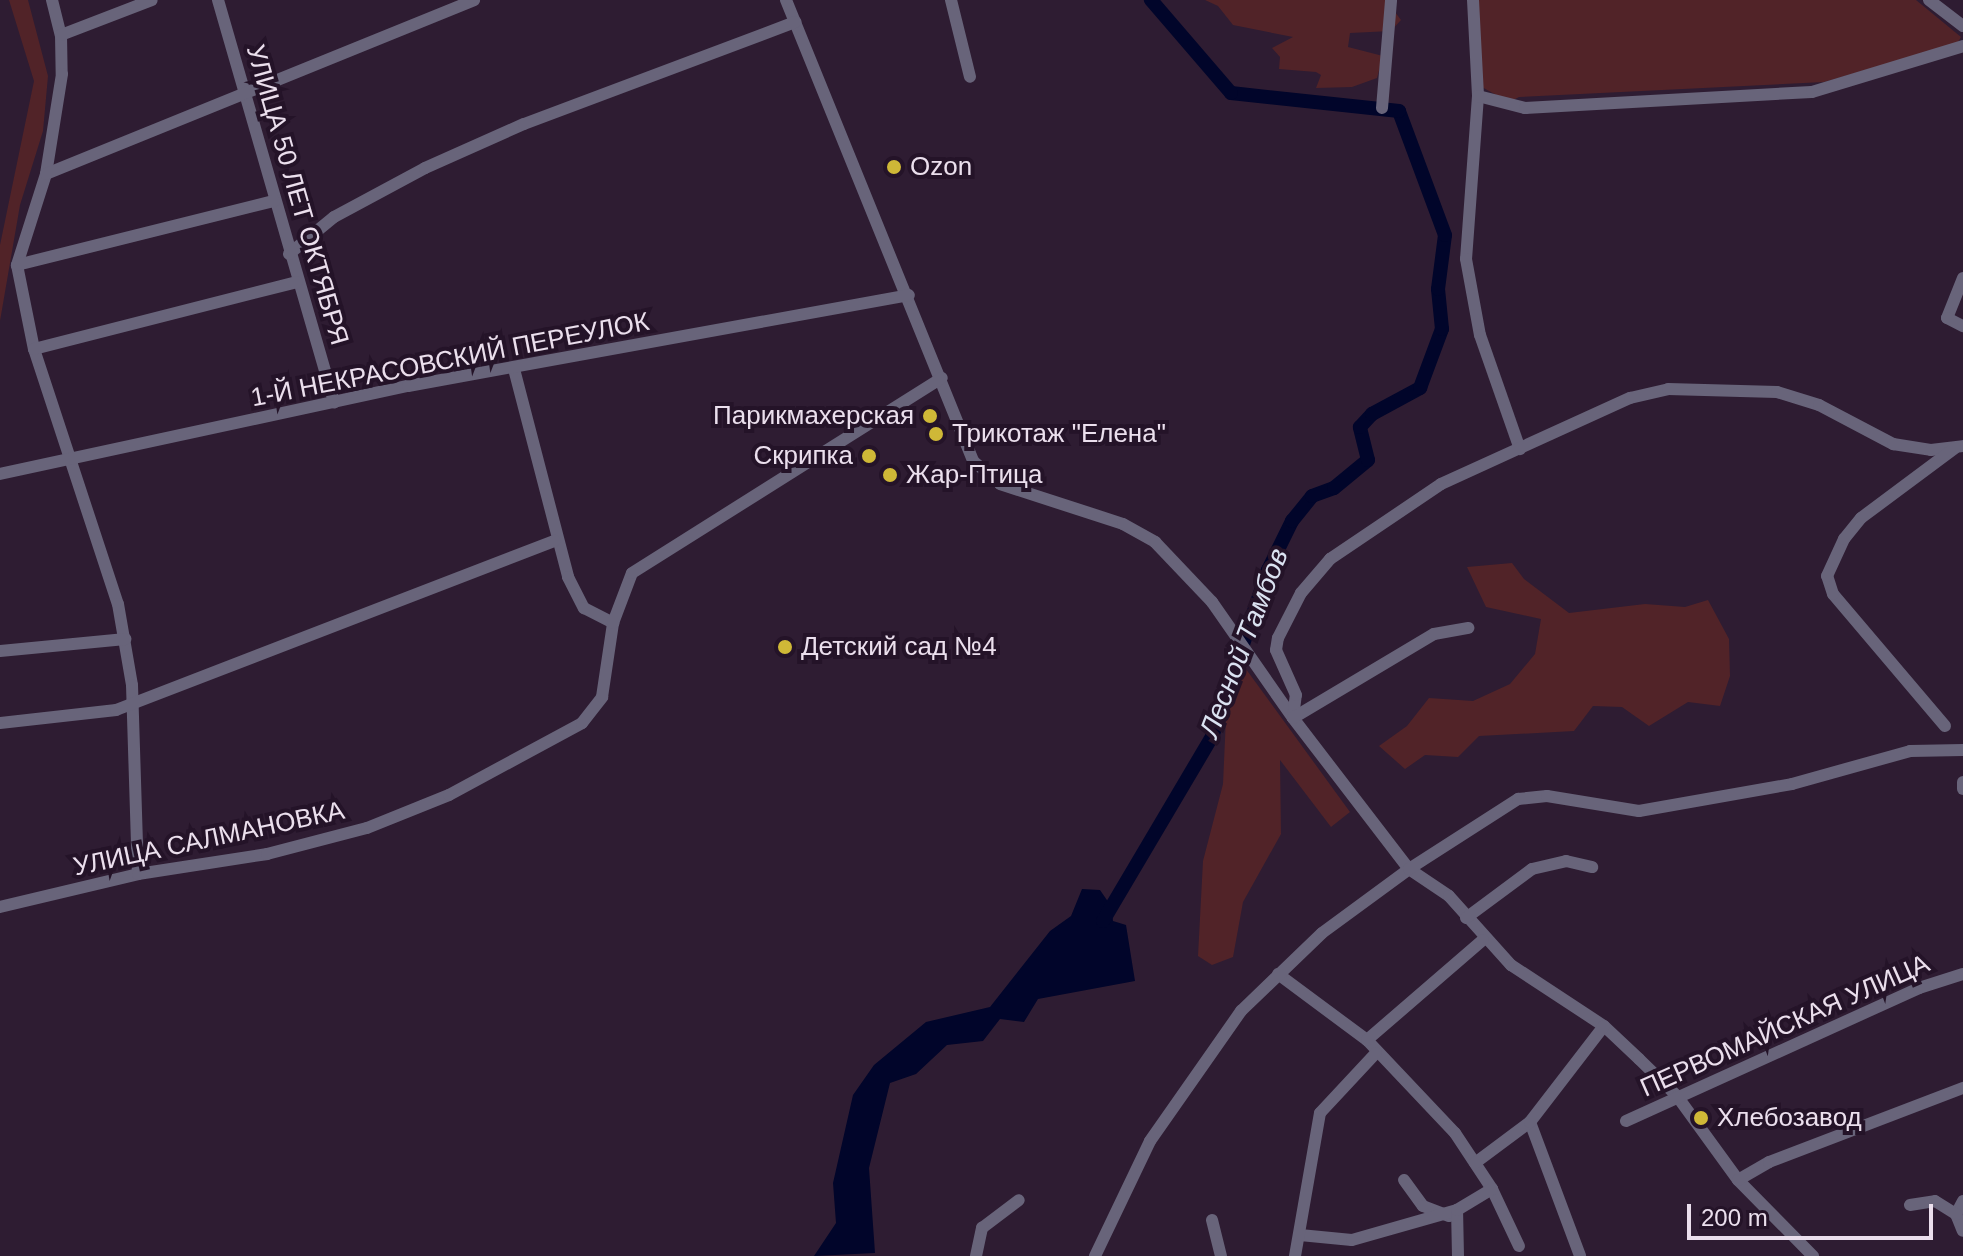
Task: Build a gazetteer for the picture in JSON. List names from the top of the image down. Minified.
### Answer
{"streets":{"street":["УЛИЦА 50 ЛЕТ ОКТЯБРЯ","1-Й НЕКРАСОВСКИЙ ПЕРЕУЛОК","УЛИЦА САЛМАНОВКА","ПЕРВОМАЙСКАЯ УЛИЦА"]},"crossings":[["УЛИЦА 50 ЛЕТ ОКТЯБРЯ","1-Й НЕКРАСОВСКИЙ ПЕРЕУЛОК"]],"water":["Лесной Тамбов"],"places":["Ozon","Парикмахерская","Трикотаж \"Елена\"","Скрипка","Жар-Птица","Детский сад №4","Хлебозавод"],"scale_bar":"200 m"}
